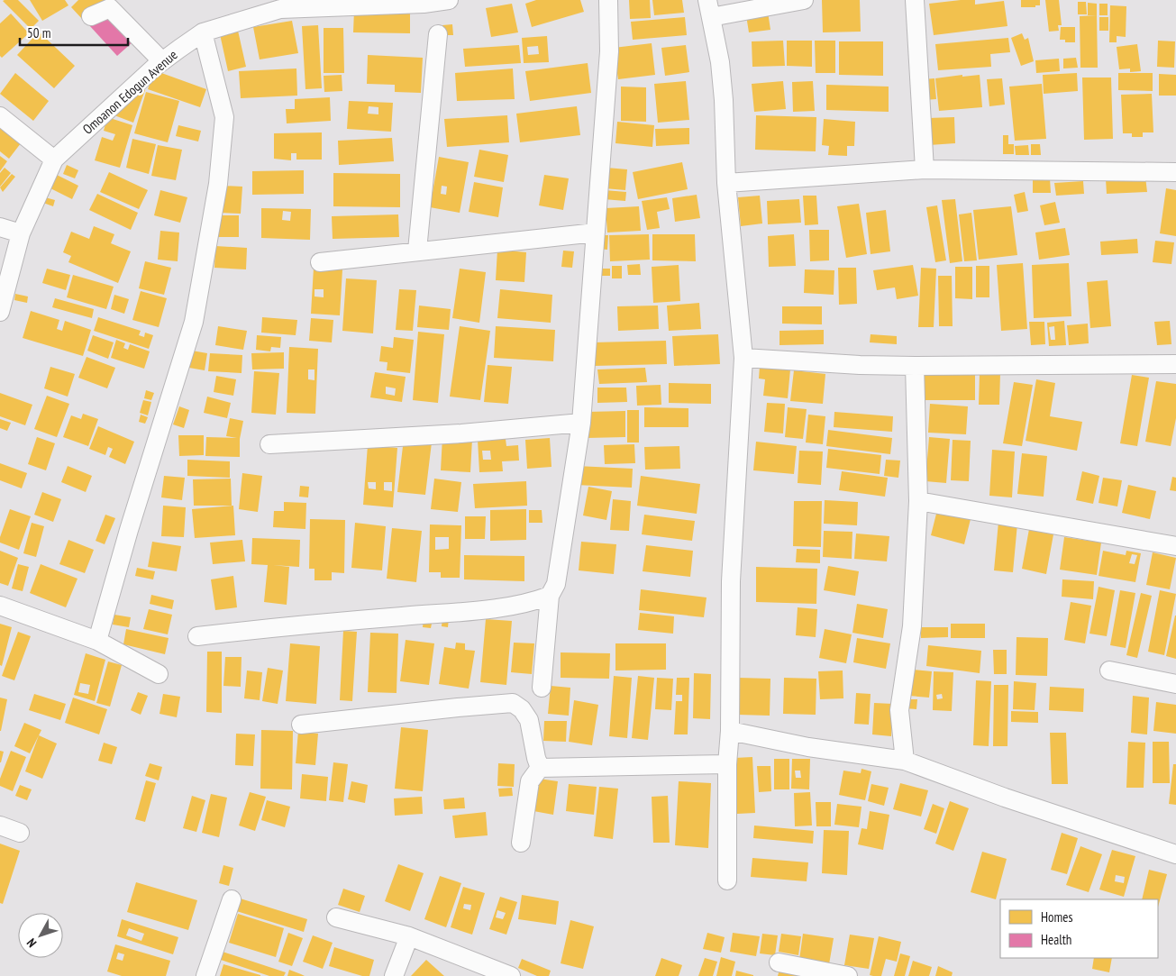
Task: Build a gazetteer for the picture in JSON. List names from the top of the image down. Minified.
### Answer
{"streets":{"street":["Omoanon Edogun Avenue"]},"legend":["Homes","Health"],"scale_bar":"50 m","north":"bottom left"}
